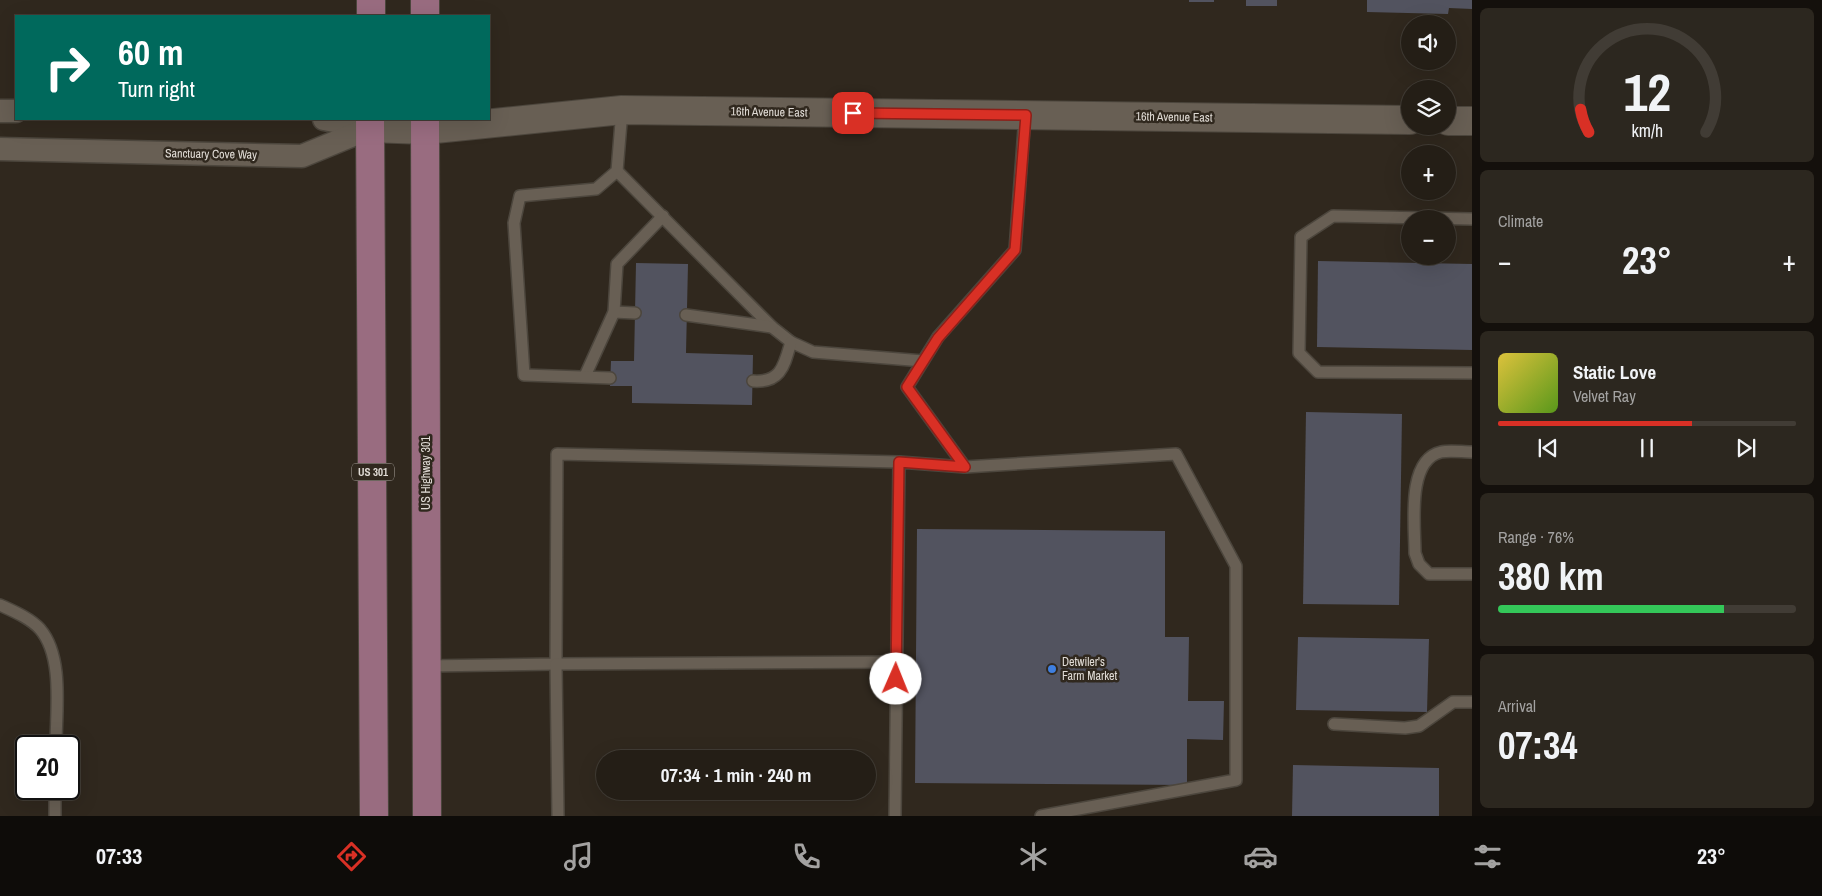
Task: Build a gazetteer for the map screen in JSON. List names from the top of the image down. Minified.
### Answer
{"streets":{"main road":["US 301","US Highway 301"],"street":["16th Avenue East","Sanctuary Cove Way"]},"crossings":[["16th Avenue East","Sanctuary Cove Way"],["16th Avenue East","US 301"],["16th Avenue East","US Highway 301"],["Sanctuary Cove Way","US 301"]],"places":["Detwiler's Farm Market"],"page":{"map_buttons":["+","−"],"turn":["60 m","Turn right"],"tile":["Climate",["Range · 76%","380 km"],["Arrival","07:34"]],"heat":["−","23°","+"],"song":["Static Love","Velvet Ray"],"limit":"20","trip":"07:34 · 1 min · 240 m","tabs":["07:33","23°"],"gauge":["12","km/h"]}}
